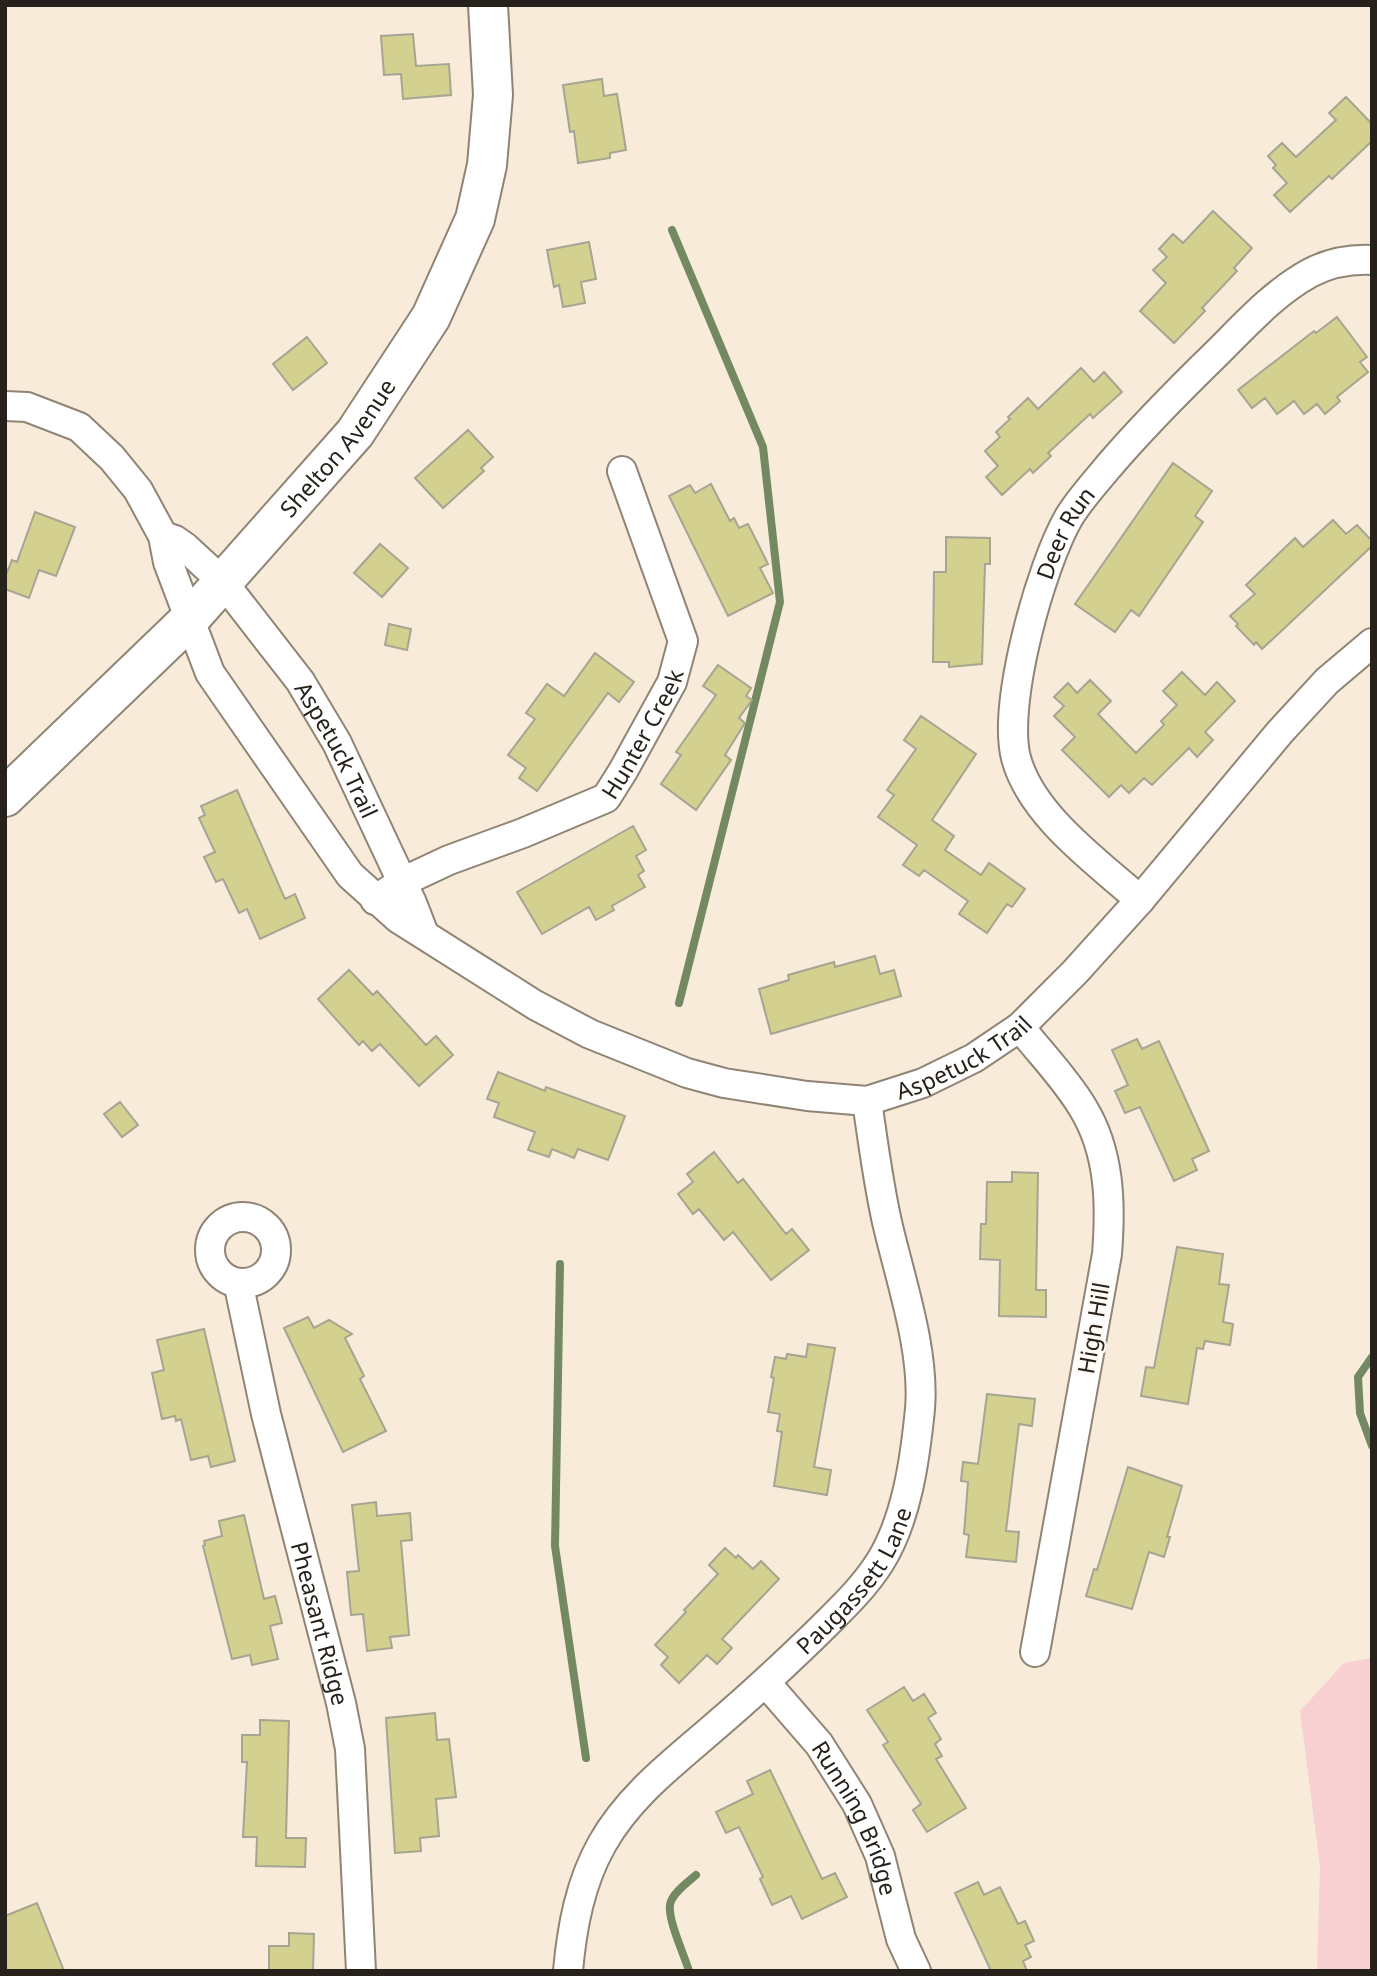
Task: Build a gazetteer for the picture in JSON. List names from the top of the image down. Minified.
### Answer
{"streets":{"main road":["Shelton Avenue"],"street":["Deer Run","Hunter Creek","Aspetuck Trail","High Hill","Paugassett Lane","Pheasant Ridge","Running Bridge"]},"crossings":[["Shelton Avenue","Aspetuck Trail"],["Deer Run","Aspetuck Trail"],["Hunter Creek","Aspetuck Trail"],["Aspetuck Trail","High Hill"],["Aspetuck Trail","Paugassett Lane"],["Paugassett Lane","Running Bridge"]]}
